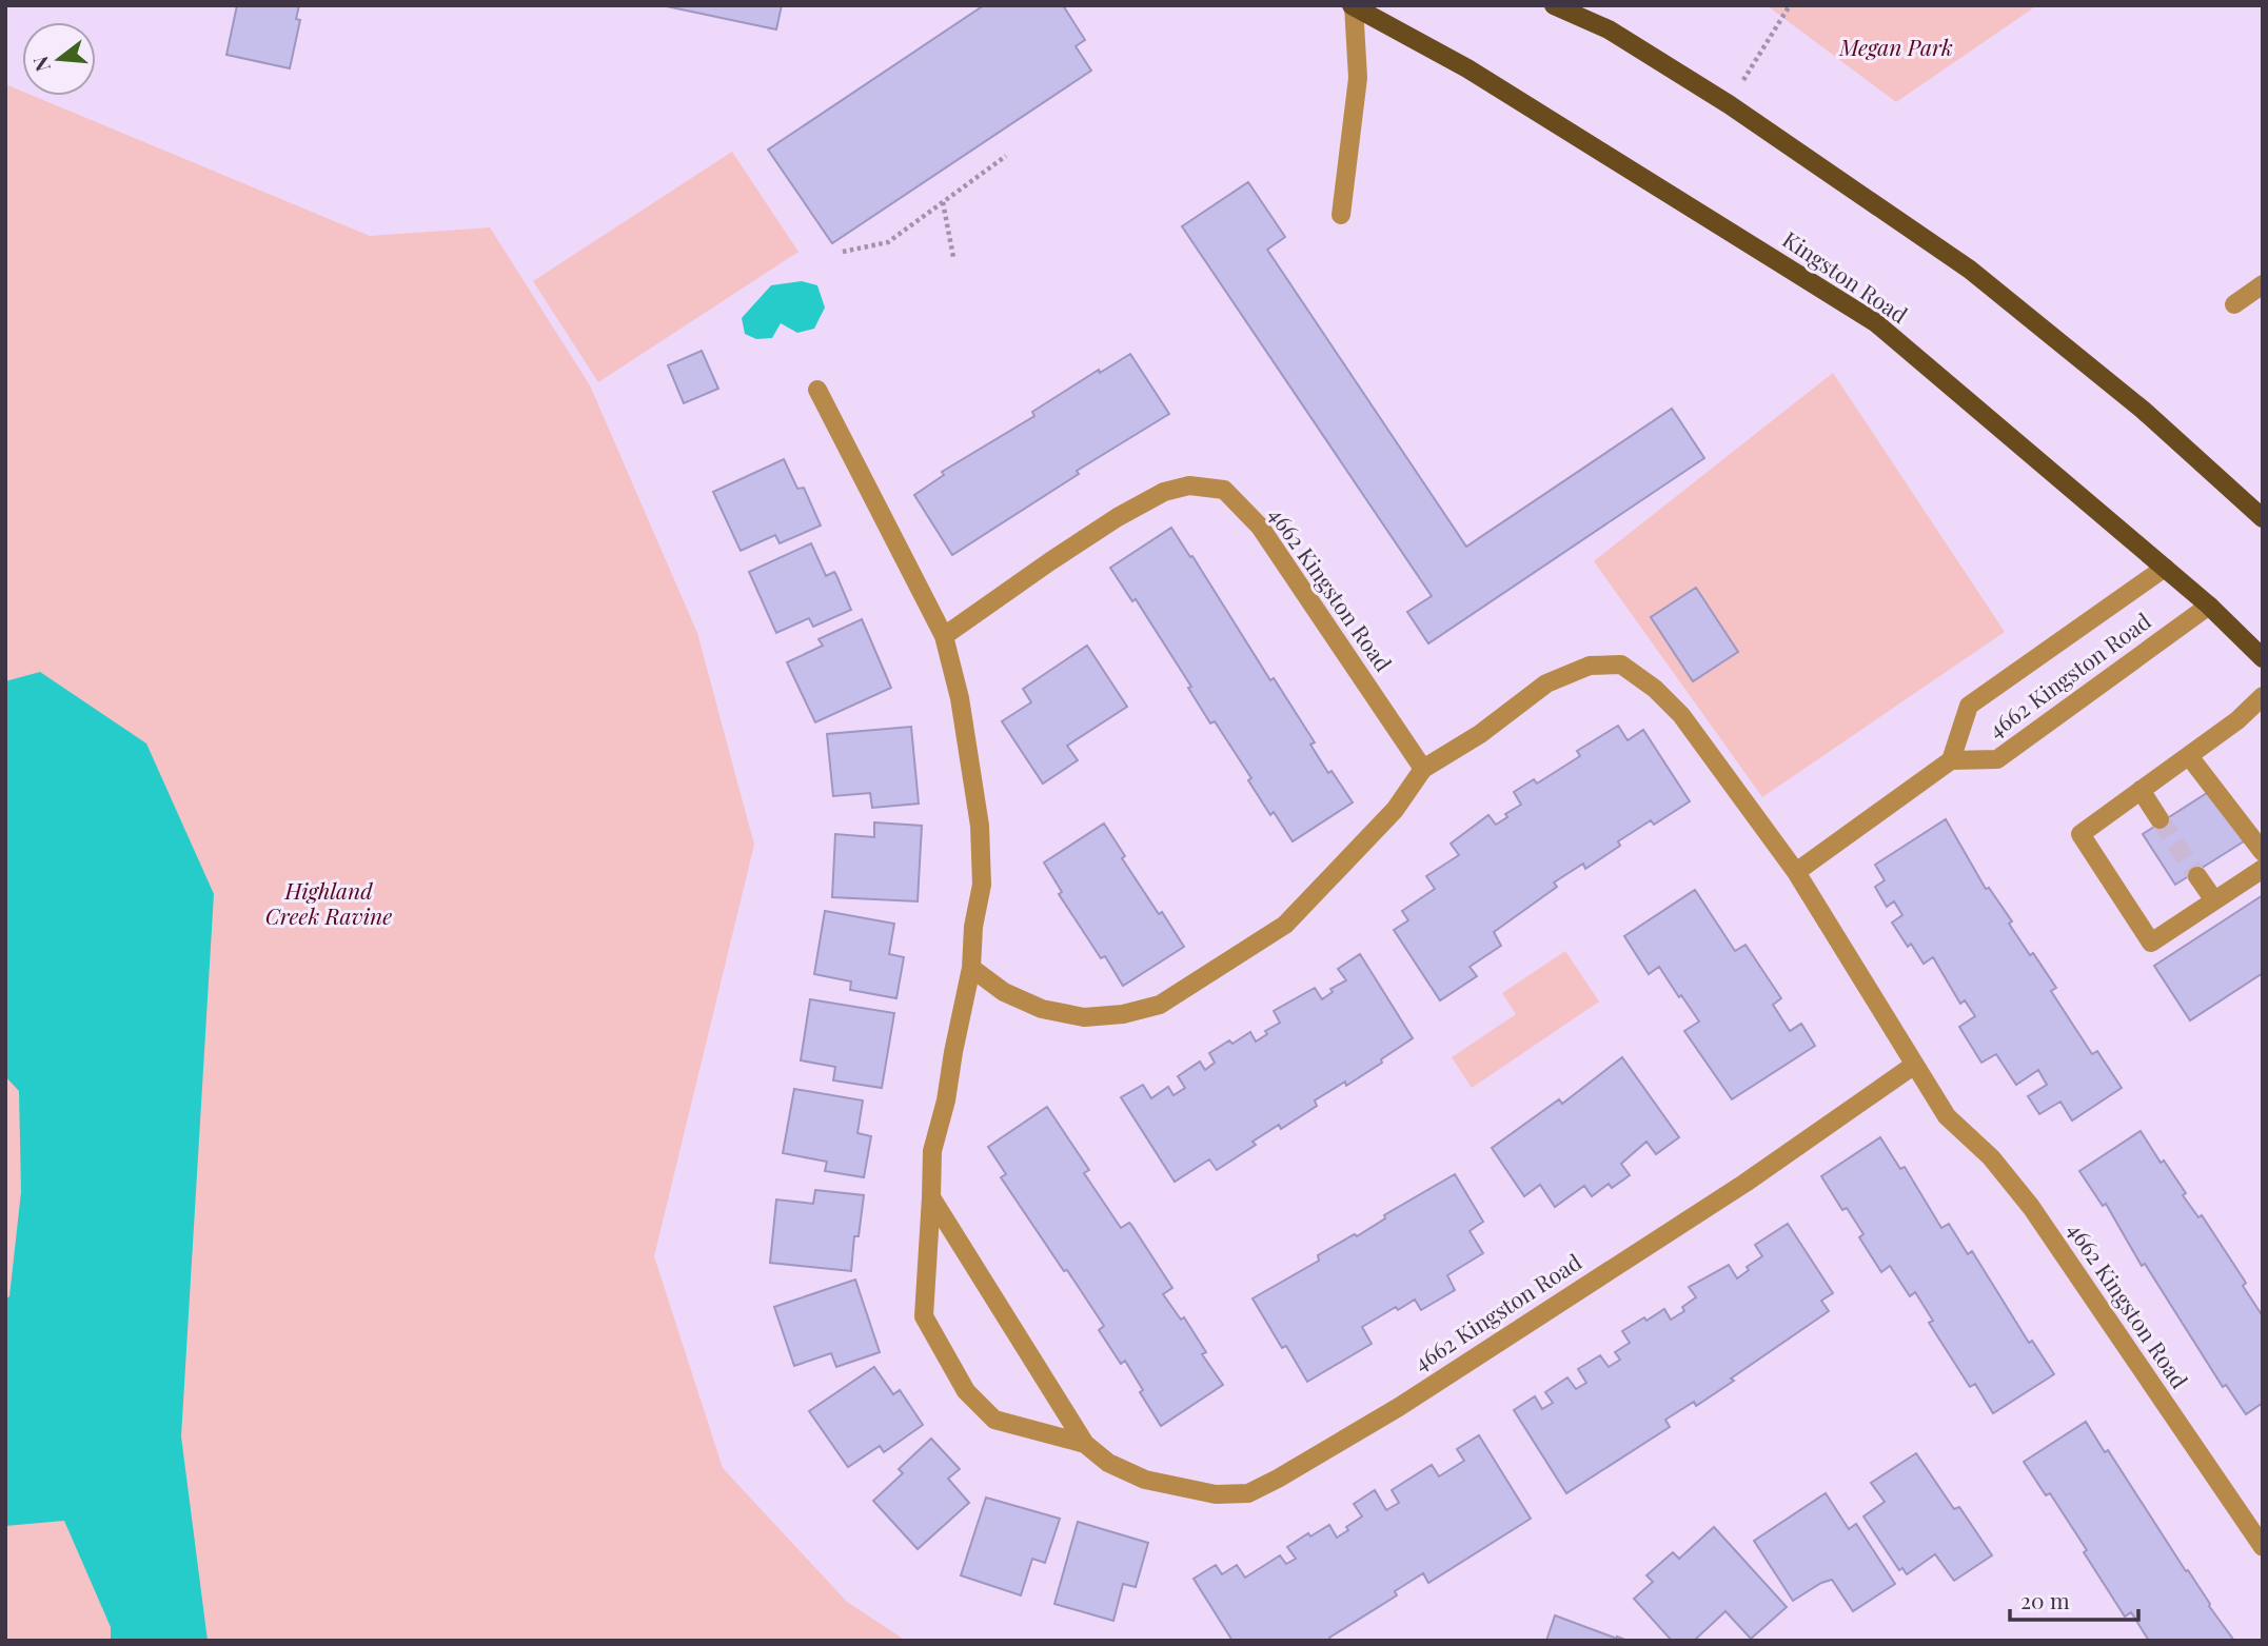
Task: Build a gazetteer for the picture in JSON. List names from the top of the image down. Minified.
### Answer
{"streets":{"main road":["Kingston Road"],"lane":["4662 Kingston Road"]},"crossings":[["Kingston Road","4662 Kingston Road"]],"parks":["Megan Park","Highland Creek Ravine"],"scale_bar":"20 m","north":"left"}
